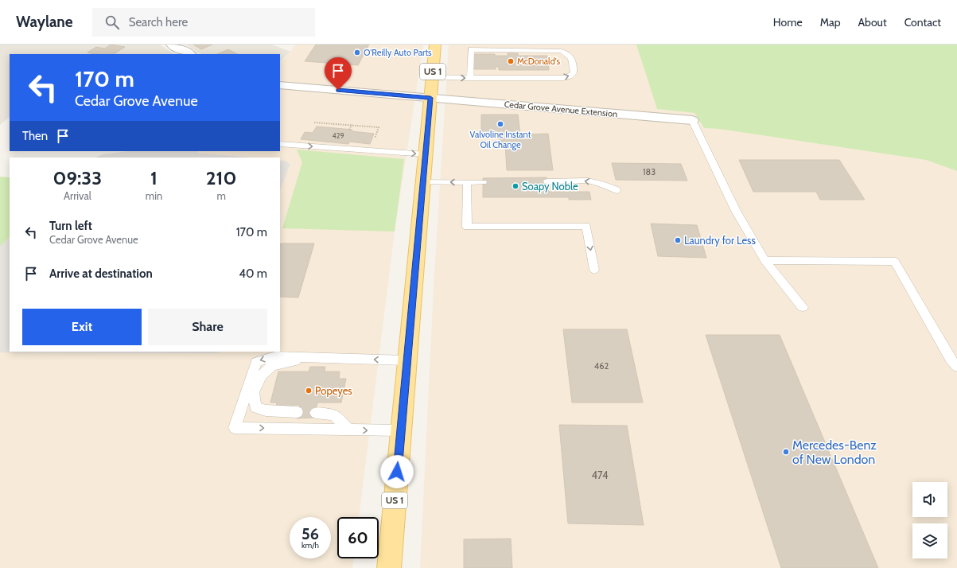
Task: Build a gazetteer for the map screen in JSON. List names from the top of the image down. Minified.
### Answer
{"streets":{"main road":["US 1"],"street":["Cedar Grove Avenue Extension"]},"crossings":[["US 1","Cedar Grove Avenue Extension"]],"places":["O'Reilly Auto Parts","McDonald's","Valvoline Instant Oil Change","Soapy Noble","Laundry for Less","Popeyes","Mercedes-Benz of New London"],"house_numbers":["429","183","462","474"],"page":{"header":"Waylane","search":"Search here","nav":["Home","Map","About","Contact"],"turn":["170 m","Cedar Grove Avenue"],"then":"Then","eta":["09:33","Arrival","1","min","210","m"],"list":[{"name":"Turn left","note":"Cedar Grove Avenue","value":"170 m"},{"name":"Arrive at destination","value":"40 m"}],"buttons":["Exit","Share"],"speed":"56 km/h","limit":"60"}}
